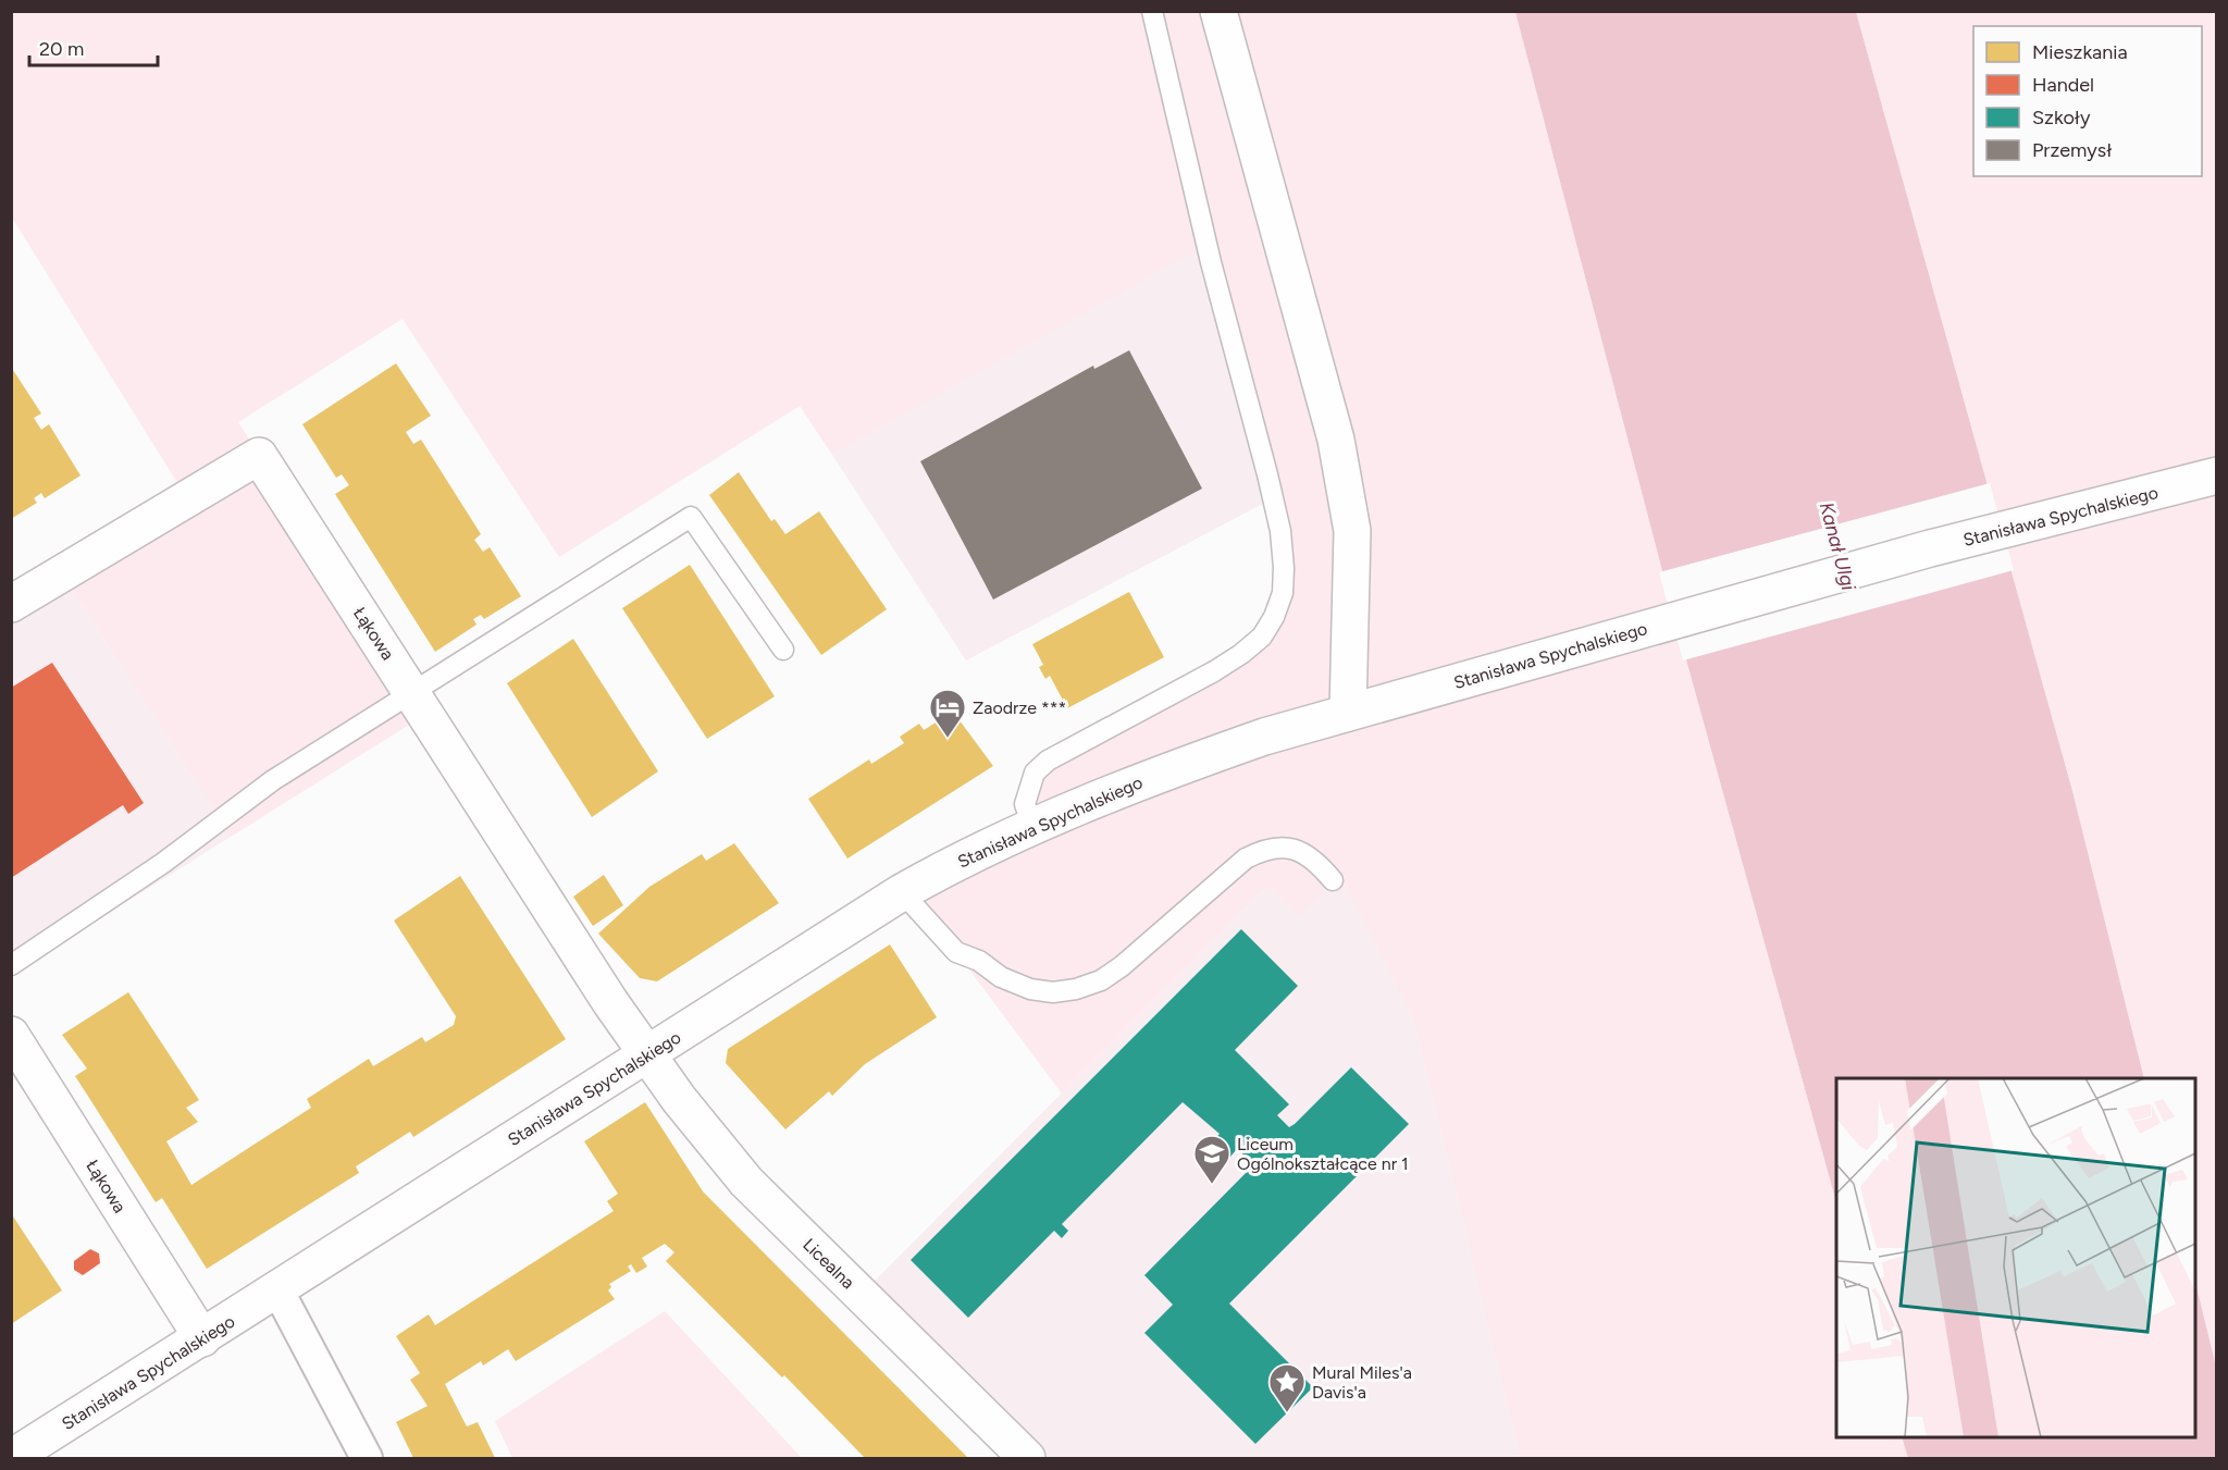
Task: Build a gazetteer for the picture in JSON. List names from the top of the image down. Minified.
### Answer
{"streets":{"street":["Stanisława Spychalskiego","Łąkowa","Licealna"]},"crossings":[["Stanisława Spychalskiego","Łąkowa"],["Stanisława Spychalskiego","Licealna"],["Łąkowa","Licealna"]],"water":["Kanał Ulgi"],"places":{"hotel":["Zaodrze ***"],"school or university":["Liceum Ogólnokształcące nr 1"],"place":["Mural Miles'a Davis'a"]},"legend":["Mieszkania","Handel","Szkoły","Przemysł"],"scale_bar":"20 m"}
